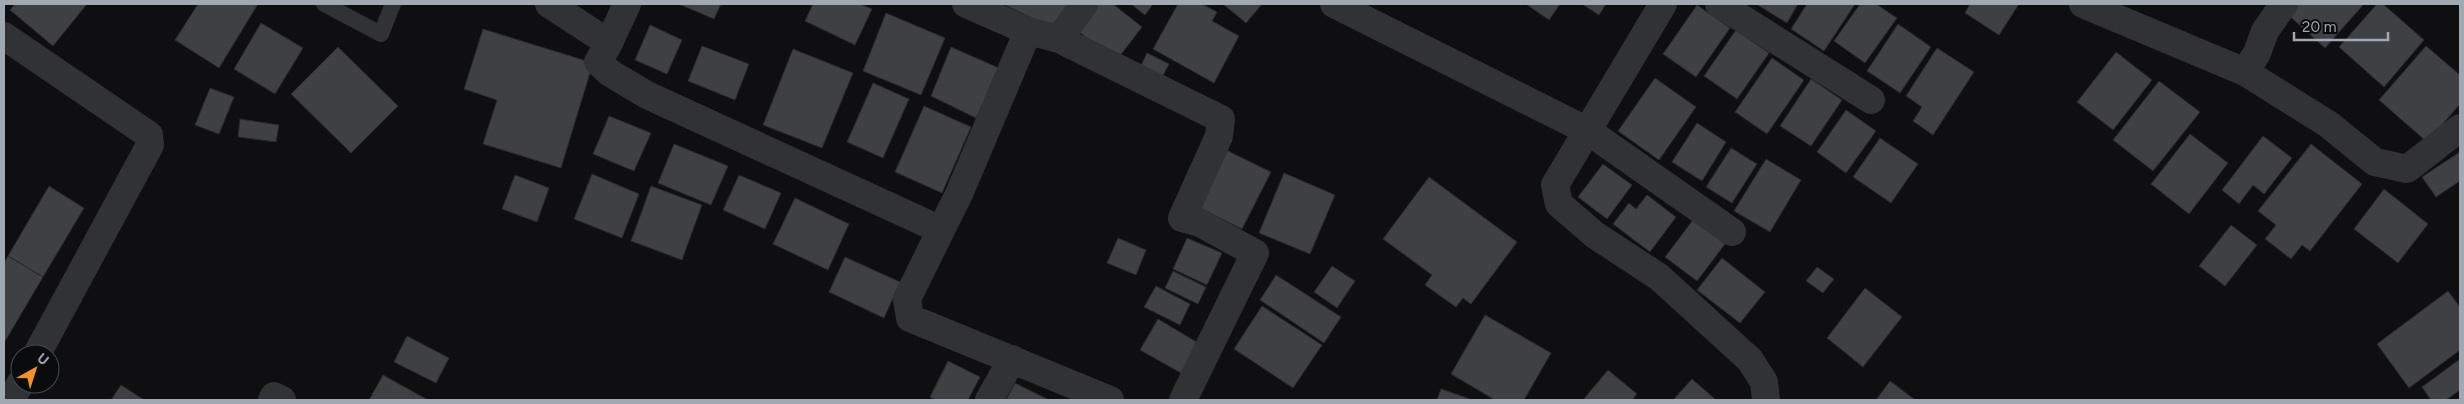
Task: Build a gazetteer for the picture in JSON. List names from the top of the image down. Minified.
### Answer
{"scale_bar":"20 m","north":"top right"}
